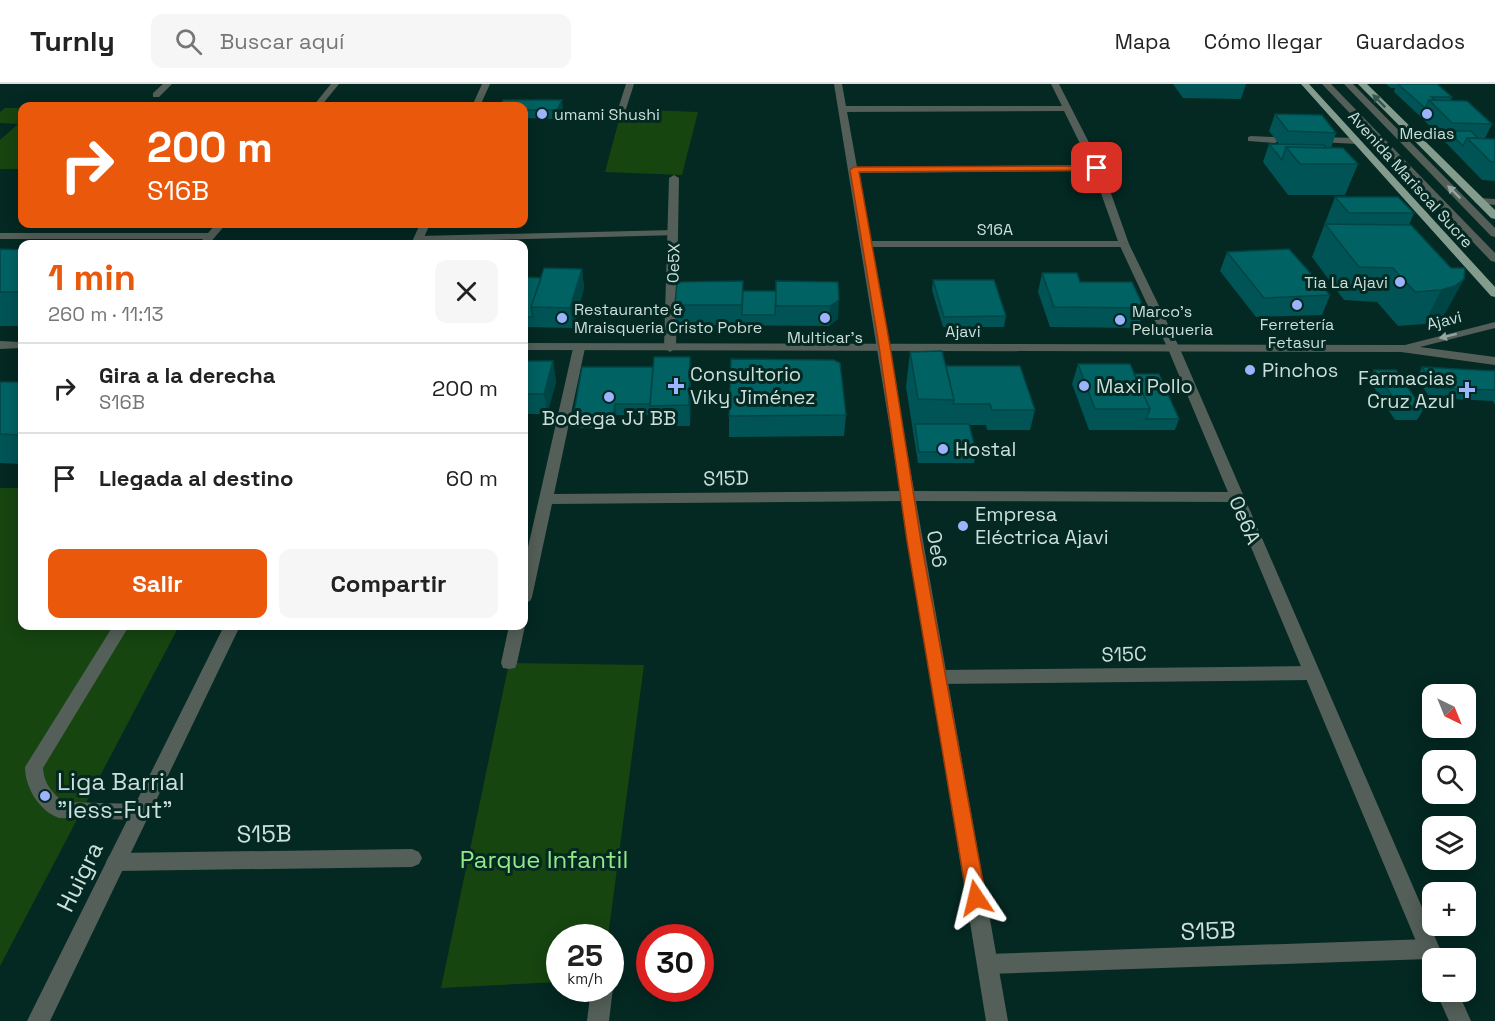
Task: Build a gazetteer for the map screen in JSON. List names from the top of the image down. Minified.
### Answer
{"streets":{"main road":["Avenida Mariscal Sucre"],"street":["S16A","Oe5X","Ajavi","S15D","Oe6A","Oe6","S15C","S15B","Huigra"]},"crossings":[["S16A","Oe6A"],["S16A","Oe6"],["Oe5X","Ajavi"],["Ajavi","Oe6A"],["Ajavi","Oe6"],["S15D","Oe6A"],["S15D","Oe6"],["Oe6A","S15C"],["Oe6","S15C"],["Oe6","S15B"],["S15B","Huigra"]],"parks":["Parque Infantil"],"places":{"other":["umami Shushi","Medias","Tia La Ajavi","Ferretería Fetasur","Restaurante & Mraisqueria Cristo Pobre","Multicar's","Marco's Peluqueria","Pinchos","Maxi Pollo","Bodega JJ BB","Hostal","Empresa Eléctrica Ajavi","Liga Barrial \"Iess-Fut\""],"health":["Consultorio Viky Jiménez","Farmacias Cruz Azul"]},"north":"bottom right","page":{"header":"Turnly","search":"Buscar aquí","nav":["Mapa","Cómo llegar","Guardados"],"turn":["200 m","S16B"],"heading":["1 min","260 m · 11:13"],"list":[{"name":"Gira a la derecha","note":"S16B","value":"200 m"},{"name":"Llegada al destino","value":"60 m"}],"buttons":["Salir","Compartir"],"map_buttons":["+","−"],"speed":"25 km/h","limit":"30"}}
